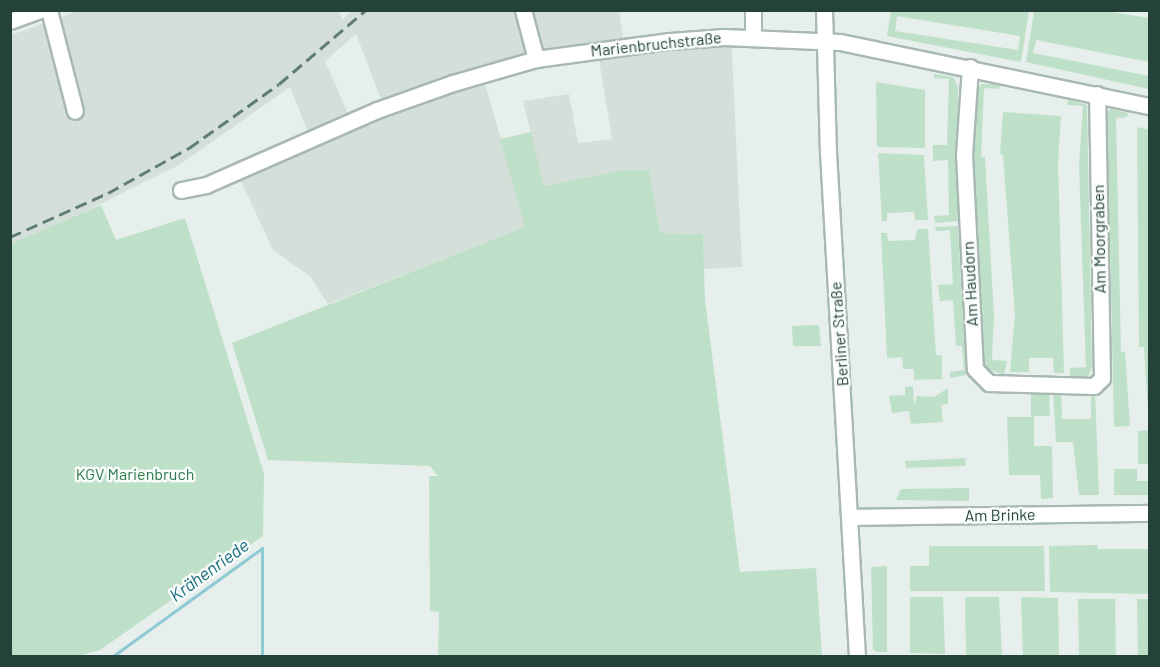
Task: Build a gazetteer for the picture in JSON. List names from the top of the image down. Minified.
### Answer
{"streets":{"street":["Marienbruchstraße","Am Moorgraben","Am Haudorn","Berliner Straße","Am Brinke"]},"crossings":[["Marienbruchstraße","Am Moorgraben"],["Marienbruchstraße","Am Haudorn"],["Marienbruchstraße","Berliner Straße"],["Am Moorgraben","Am Haudorn"],["Berliner Straße","Am Brinke"]],"water":["Krähenriede"],"parks":["KGV Marienbruch"]}
